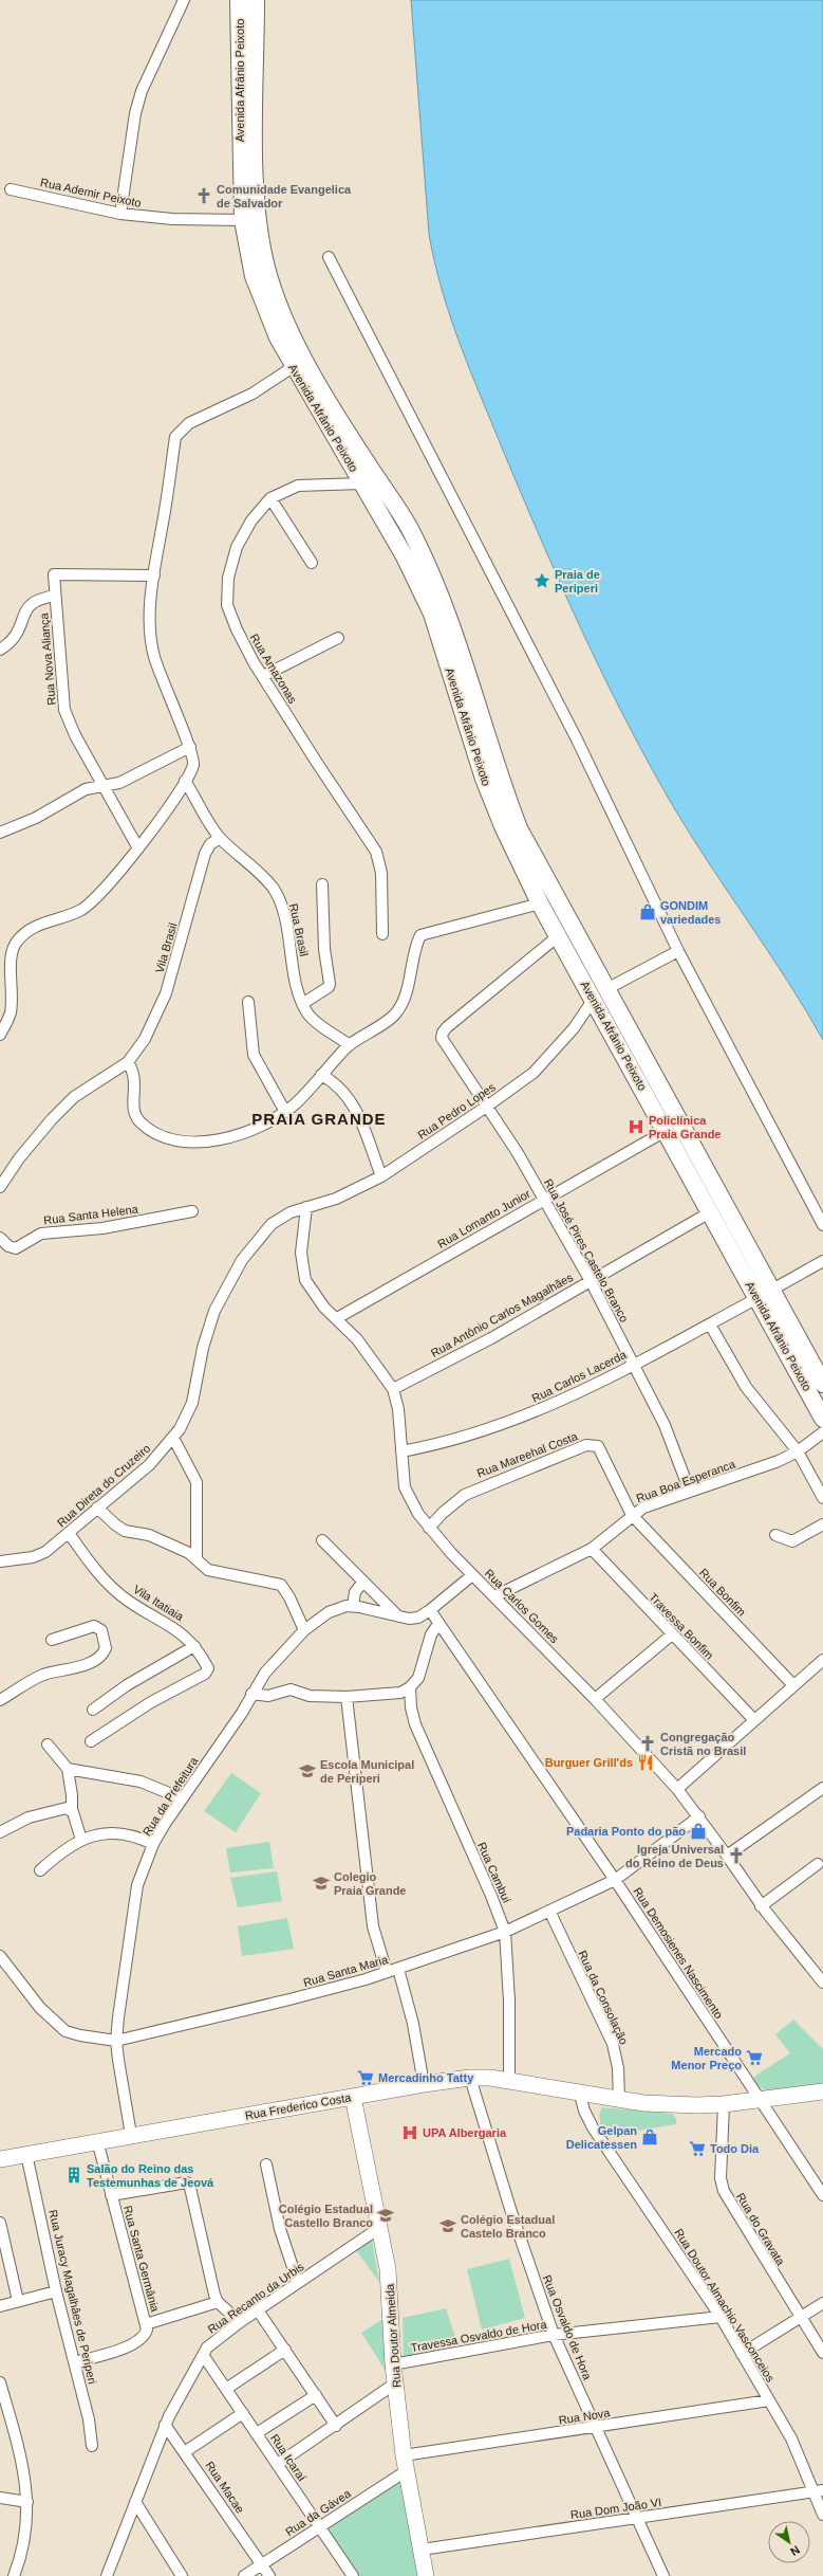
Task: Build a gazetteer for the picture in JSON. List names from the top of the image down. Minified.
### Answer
{"streets":{"main road":["Avenida Afrânio Peixoto","Rua Frederico Costa","Rua Doutor Almeida"],"street":["Rua Ademir Peixoto","Rua Nova Aliança","Rua Amazonas","Rua Brasil","Vila Brasil","Rua Pedro Lopes","Rua Santa Helena","Rua Lomanto Junior","Rua José Pires Castelo Branco","Rua Antônio Carlos Magalhães","Rua Carlos Lacerda","Rua Mareehal Costa","Rua Boa Esperanca","Rua Direta do Cruzeiro","Rua Bonfim","Vila Itatiaia","Rua Carlos Gomes","Travessa Bonfim","Rua da Prefeitura","Rua Cambuí","Rua Demosienes Nascimento","Rua Santa Maria","Rua da Consolação","Rua do Gravata","Rua Santa Germânia","Rua Juracy Magalhâes de Periperi","Rua Recanto da Urbis","Rua Doutor Almachio Vasconceios","Rua Osvaldo de Hora","Travessa Osvaldo de Hora","Rua Nova","Rua Icaraí","Rua Macae","Rua Dom João VI","Rua da Gávea"]},"crossings":[["Avenida Afrânio Peixoto","Rua Ademir Peixoto"],["Avenida Afrânio Peixoto","Rua Amazonas"],["Avenida Afrânio Peixoto","Rua Pedro Lopes"],["Avenida Afrânio Peixoto","Rua Lomanto Junior"],["Avenida Afrânio Peixoto","Rua José Pires Castelo Branco"],["Avenida Afrânio Peixoto","Rua Antônio Carlos Magalhães"],["Avenida Afrânio Peixoto","Rua Carlos Lacerda"],["Rua Brasil","Vila Brasil"],["Rua Pedro Lopes","Rua José Pires Castelo Branco"],["Rua Pedro Lopes","Rua Direta do Cruzeiro"],["Rua Pedro Lopes","Rua Carlos Gomes"],["Rua Lomanto Junior","Rua José Pires Castelo Branco"],["Rua Lomanto Junior","Rua Carlos Gomes"],["Rua José Pires Castelo Branco","Rua Antônio Carlos Magalhães"],["Rua José Pires Castelo Branco","Rua Carlos Lacerda"],["Rua José Pires Castelo Branco","Rua Boa Esperanca"],["Rua Antônio Carlos Magalhães","Rua Carlos Gomes"],["Rua Carlos Lacerda","Rua Carlos Gomes"],["Rua Mareehal Costa","Rua Boa Esperanca"],["Rua Mareehal Costa","Rua Bonfim"],["Rua Mareehal Costa","Rua Carlos Gomes"],["Rua Boa Esperanca","Rua Bonfim"],["Rua Boa Esperanca","Rua Carlos Gomes"],["Rua Boa Esperanca","Travessa Bonfim"],["Rua Direta do Cruzeiro","Vila Itatiaia"],["Rua Direta do Cruzeiro","Rua Carlos Gomes"],["Rua Carlos Gomes","Rua da Prefeitura"],["Rua Carlos Gomes","Rua Santa Maria"],["Rua da Prefeitura","Rua Demosienes Nascimento"],["Rua da Prefeitura","Rua Santa Maria"],["Rua da Prefeitura","Rua Frederico Costa"],["Rua Cambuí","Rua Santa Maria"],["Rua Cambuí","Rua Frederico Costa"],["Rua Demosienes Nascimento","Rua Santa Maria"],["Rua Demosienes Nascimento","Rua Frederico Costa"],["Rua Santa Maria","Rua da Consolação"],["Rua da Consolação","Rua Frederico Costa"],["Rua Frederico Costa","Rua do Gravata"],["Rua Frederico Costa","Rua Santa Germânia"],["Rua Frederico Costa","Rua Juracy Magalhâes de Periperi"],["Rua Frederico Costa","Rua Doutor Almachio Vasconceios"],["Rua Frederico Costa","Rua Osvaldo de Hora"],["Rua Frederico Costa","Rua Doutor Almeida"],["Rua Santa Germânia","Rua Juracy Magalhâes de Periperi"],["Rua Recanto da Urbis","Rua Doutor Almeida"],["Rua Recanto da Urbis","Rua Icaraí"],["Rua Recanto da Urbis","Rua Macae"],["Rua Doutor Almachio Vasconceios","Travessa Osvaldo de Hora"],["Rua Doutor Almachio Vasconceios","Rua Nova"],["Rua Doutor Almachio Vasconceios","Rua Dom João VI"],["Rua Osvaldo de Hora","Travessa Osvaldo de Hora"],["Rua Osvaldo de Hora","Rua Nova"],["Rua Osvaldo de Hora","Rua Dom João VI"],["Rua Doutor Almeida","Travessa Osvaldo de Hora"],["Rua Doutor Almeida","Rua Nova"],["Rua Doutor Almeida","Rua Dom João VI"],["Rua Doutor Almeida","Rua da Gávea"],["Rua Icaraí","Rua da Gávea"],["Rua Macae","Rua da Gávea"]],"districts":["PRAIA GRANDE"],"places":{"church":["Comunidade Evangelica de Salvador","Congregação Cristã no Brasil","Igreja Universal do Reino de Deus"],"place":["Praia de Periperi"],"shop":["GONDIM variedades","Padaria Ponto do pão","Gelpan Delicatessen"],"hospital":["Policlínica Praia Grande","UPA Albergaria"],"restaurant":["Burguer Grill'ds"],"school or university":["Escola Municipal de Periperi","Colegio Praia Grande","Colégio Estadual Castello Branco","Colégio Estadual Castelo Branco"],"supermarket":["Mercado Menor Preço","Mercadinho Tatty","Todo Dia"],"building":["Salão do Reino das Testemunhas de Jeová"]},"north":"bottom right"}
